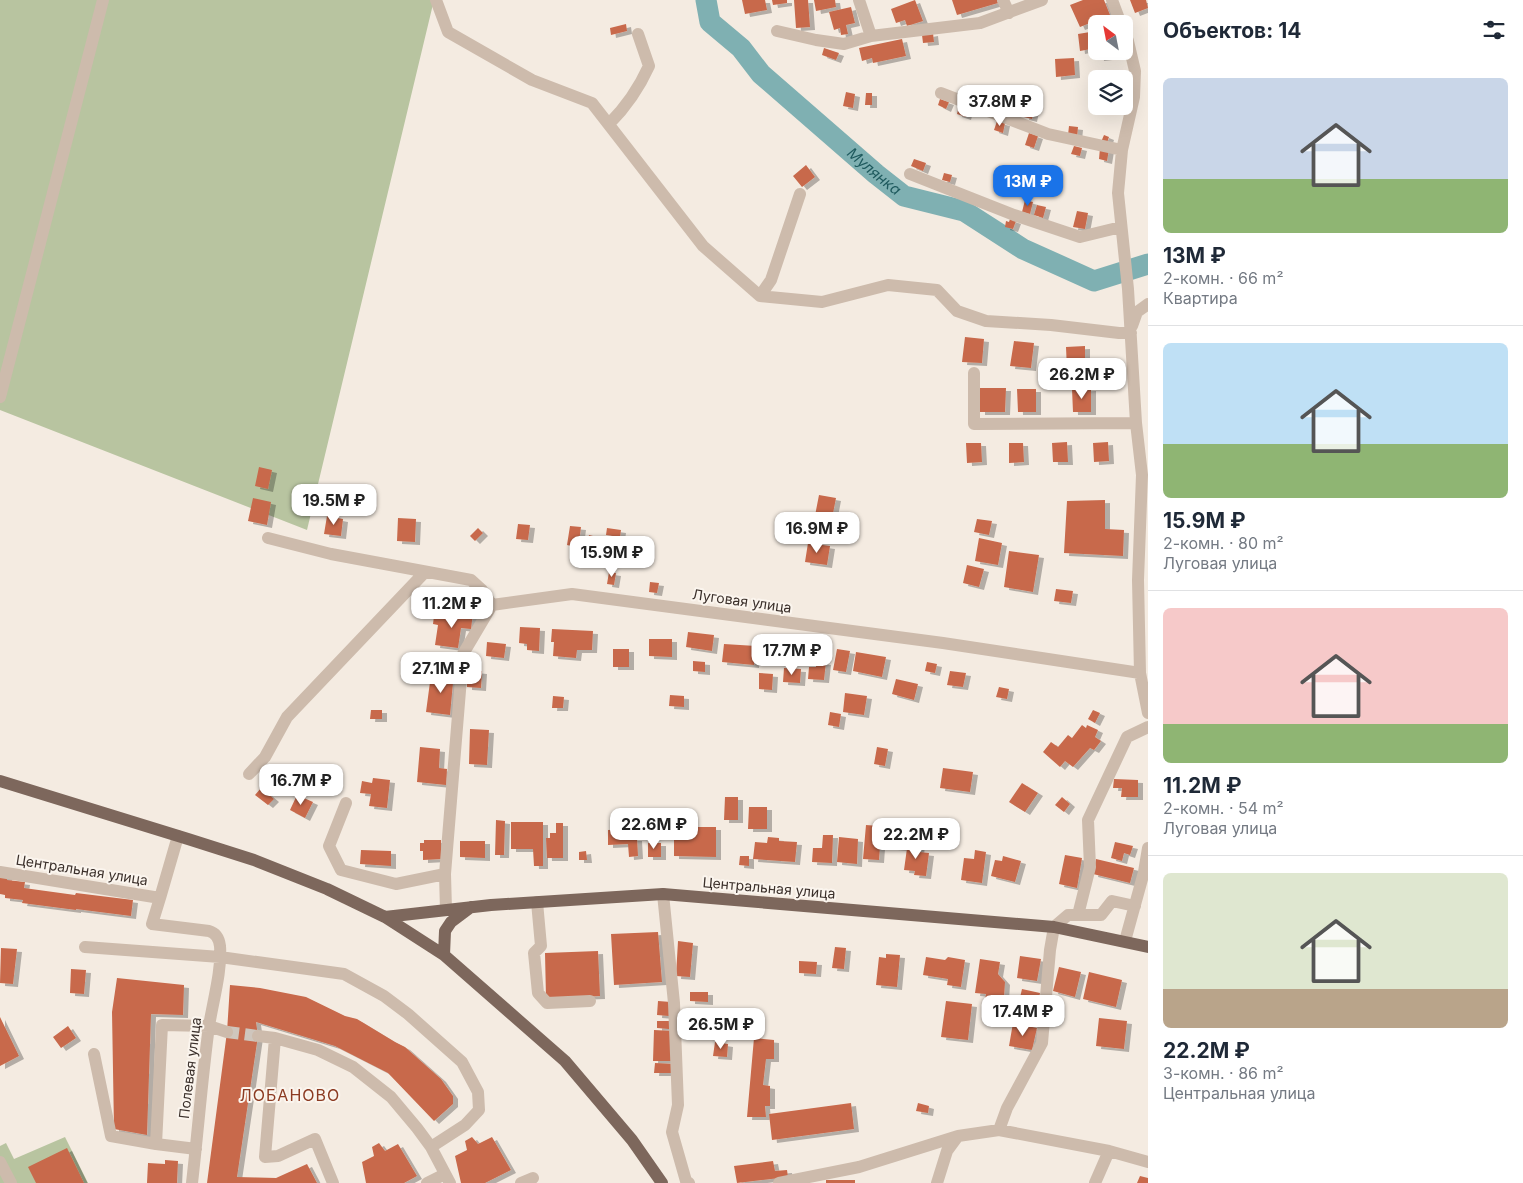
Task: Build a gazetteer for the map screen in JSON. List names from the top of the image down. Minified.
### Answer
{"streets":{"main road":["Центральная улица"],"street":["Луговая улица","Полевая улица"]},"crossings":[["Центральная улица","Полевая улица"]],"districts":["ЛОБАНОВО"],"water":["Мулянка"],"north":"top left","page":{"heading":"Объектов: 14","list":[{"name":"13M ₽","note":"2-комн. · 66 m² · Квартира"},{"name":"15.9M ₽","note":"2-комн. · 80 m² · Луговая улица"},{"name":"11.2M ₽","note":"2-комн. · 54 m² · Луговая улица"},{"name":"22.2M ₽","note":"3-комн. · 86 m² · Центральная улица"}],"price":["37.8M ₽","13M ₽","26.2M ₽","19.5M ₽","16.9M ₽","15.9M ₽","11.2M ₽","17.7M ₽","27.1M ₽","16.7M ₽","22.6M ₽","22.2M ₽","17.4M ₽","26.5M ₽"]}}
